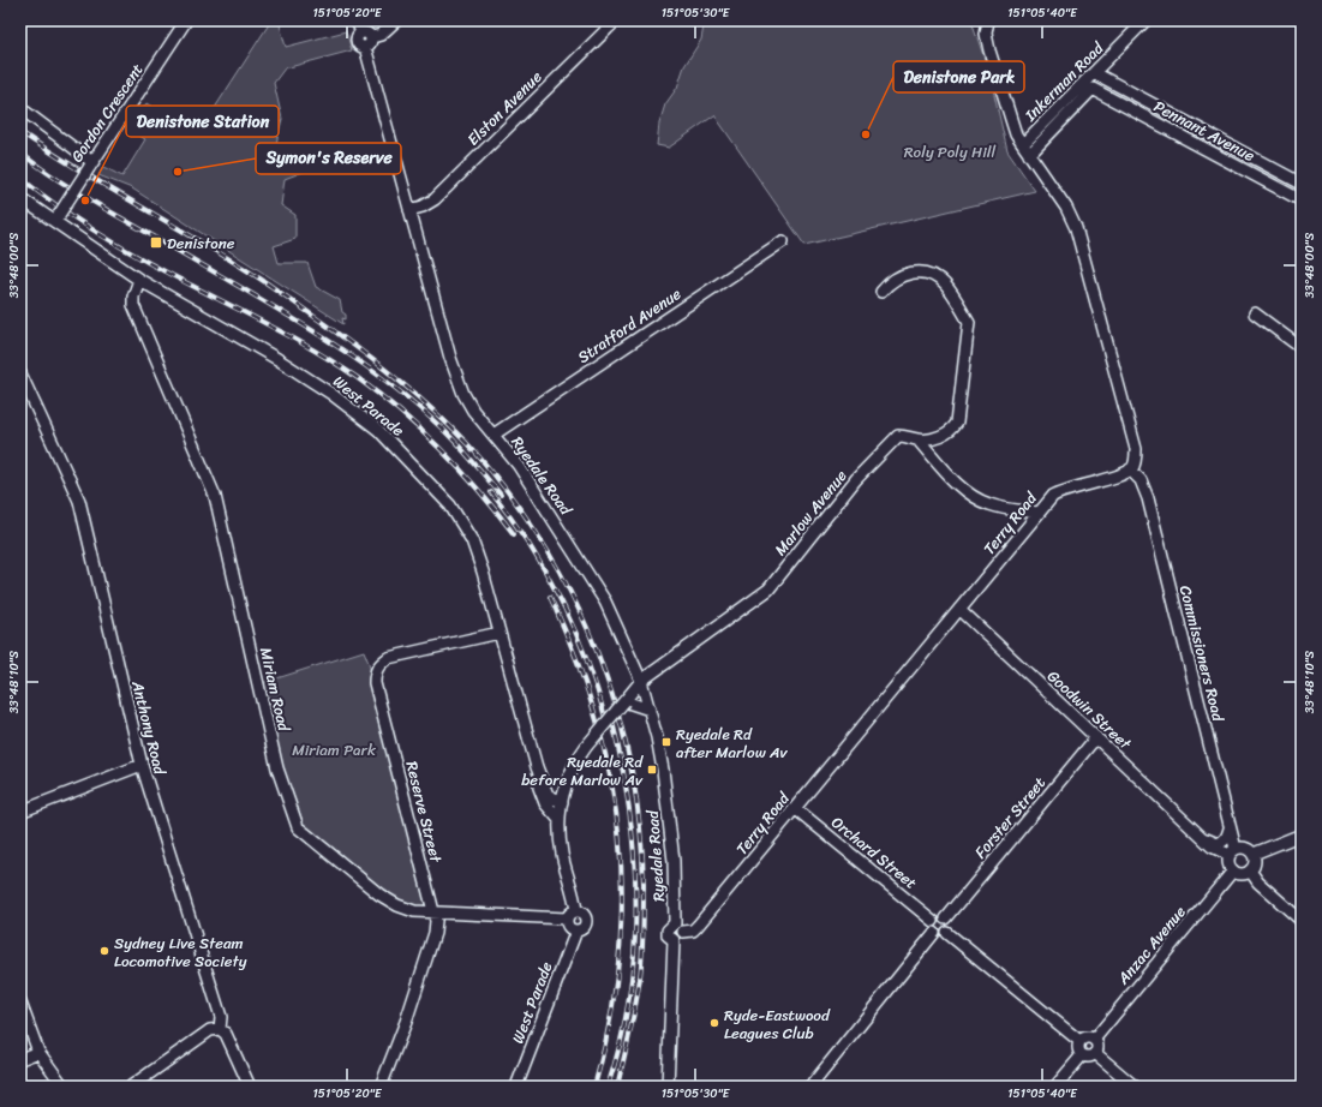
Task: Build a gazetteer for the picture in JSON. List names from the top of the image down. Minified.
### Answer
{"streets":{"street":["Inkerman Road","Elston Avenue","Gordon Crescent","Pennant Avenue","Stratford Avenue","West Parade","Ryedale Road","Marlow Avenue","Terry Road","Commissioners Road","Miriam Road","Goodwin Street","Anthony Road","Reserve Street","Forster Street","Orchard Street","Anzac Avenue"]},"crossings":[["Inkerman Road","Pennant Avenue"],["Elston Avenue","Ryedale Road"],["Gordon Crescent","West Parade"],["Stratford Avenue","Ryedale Road"],["West Parade","Marlow Avenue"],["West Parade","Miriam Road"],["West Parade","Reserve Street"],["Ryedale Road","Marlow Avenue"],["Ryedale Road","Terry Road"],["Terry Road","Commissioners Road"],["Terry Road","Goodwin Street"],["Terry Road","Orchard Street"],["Commissioners Road","Goodwin Street"],["Commissioners Road","Anzac Avenue"],["Miriam Road","Reserve Street"],["Goodwin Street","Forster Street"],["Goodwin Street","Anzac Avenue"],["Forster Street","Orchard Street"]],"parks":["Roly Poly Hill","Miriam Park"],"places":{"other":["Denistone Park","Symon's Reserve","Denistone Station","Sydney Live Steam Locomotive Society","Ryde-Eastwood Leagues Club"],"transit":["Denistone","Ryedale Rd after Marlow Av","Ryedale Rd before Marlow Av"]},"coordinates":["151°05'20\"E","151°05'30\"E","151°05'40\"E","33°48'00\"S","33°48'10\"S"]}
